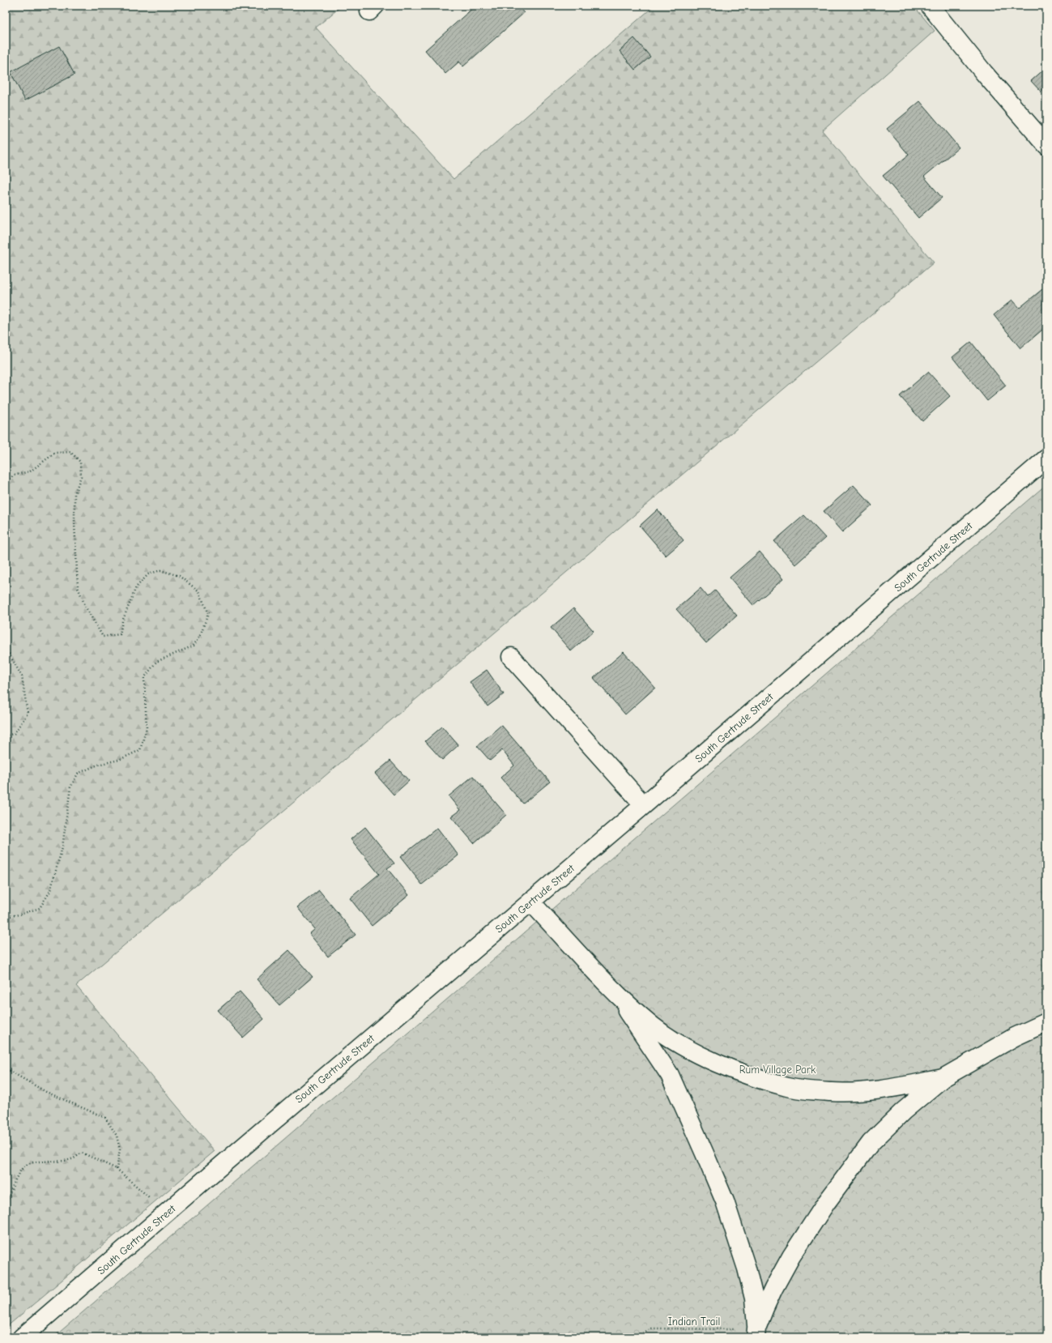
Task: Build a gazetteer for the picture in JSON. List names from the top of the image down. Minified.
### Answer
{"streets":{"street":["South Gertrude Street"],"path":["Indian Trail"]},"parks":["Rum Village Park"]}
